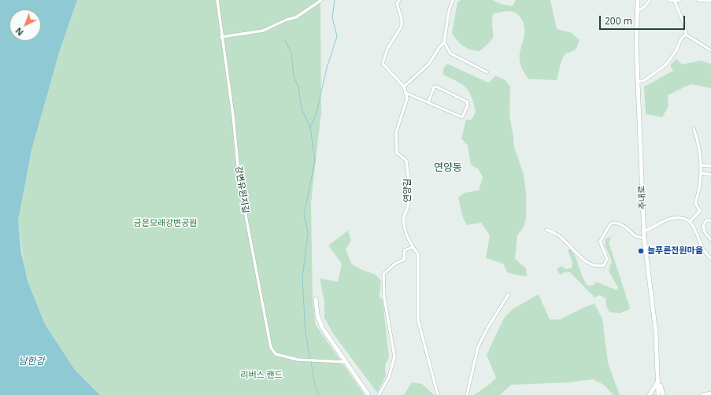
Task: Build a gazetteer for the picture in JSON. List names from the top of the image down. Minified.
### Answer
{"streets":{"main road":["주내로"],"street":["강변유원지길","연양길"]},"districts":["연양동"],"water":["남한강"],"parks":["금은모래강변공원","리버스 랜드"],"places":["늘푸른전원마을"],"scale_bar":"200 m","north":"bottom left"}
